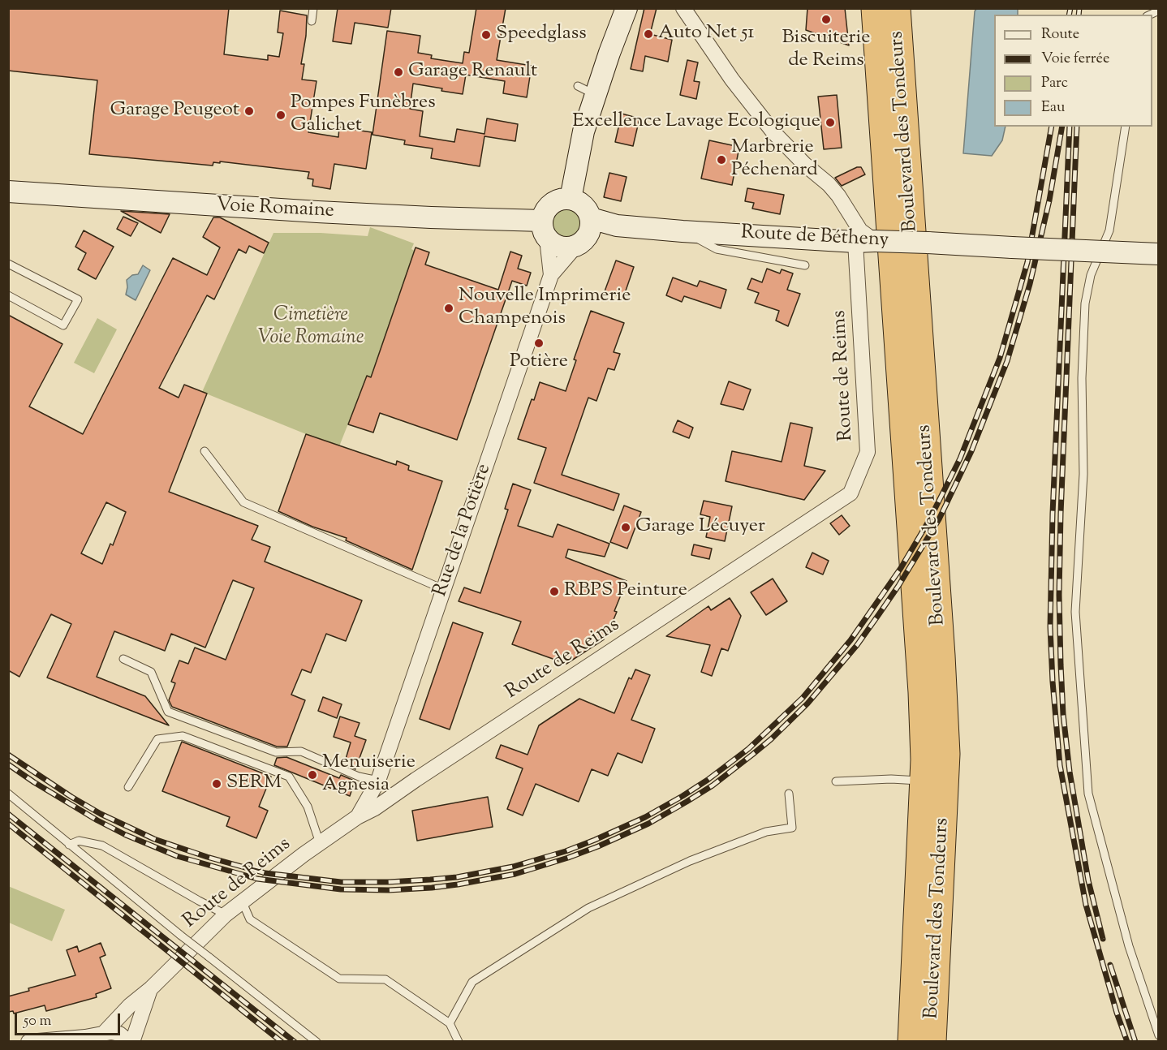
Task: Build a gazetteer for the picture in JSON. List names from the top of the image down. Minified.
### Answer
{"streets":{"highway":["Boulevard des Tondeurs"],"main road":["Voie Romaine","Route de Bétheny"],"street":["Route de Reims","Rue de la Potière"]},"crossings":[["Voie Romaine","Route de Bétheny"],["Voie Romaine","Rue de la Potière"],["Route de Bétheny","Route de Reims"],["Route de Bétheny","Rue de la Potière"],["Route de Reims","Rue de la Potière"]],"parks":["Cimetière Voie Romaine"],"places":["Biscuiterie de Reims","Auto Net 51","Speedglass","Garage Renault","Garage Peugeot","Pompes Funèbres Galichet","Excellence Lavage Ecologique","Marbrerie Péchenard","Nouvelle Imprimerie Champenois","Potière","Garage Lécuyer","RBPS Peinture","Menuiserie Agnesia","SERM"],"legend":["Route","Voie ferrée","Parc","Eau"],"scale_bar":"50 m"}
